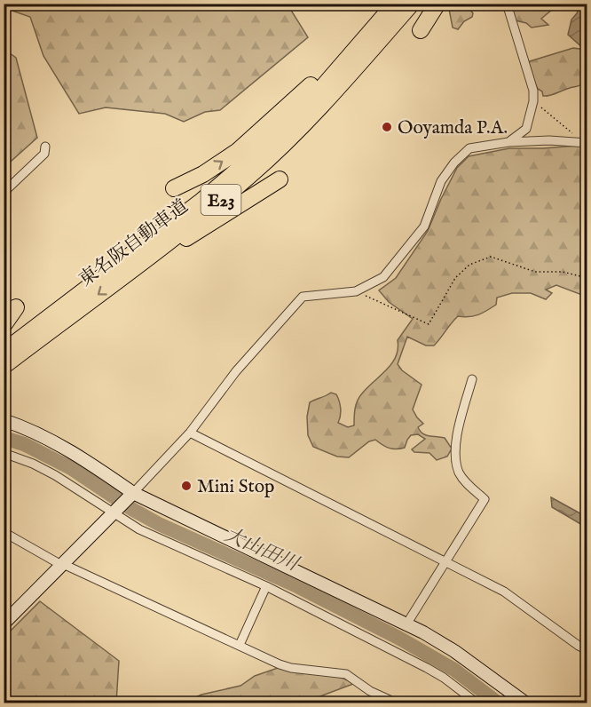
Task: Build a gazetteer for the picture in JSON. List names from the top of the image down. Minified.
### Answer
{"streets":{"highway":["E23","東名阪自動車道"]},"water":["大山田川"],"places":["Ooyamda P.A.","Mini Stop"]}
